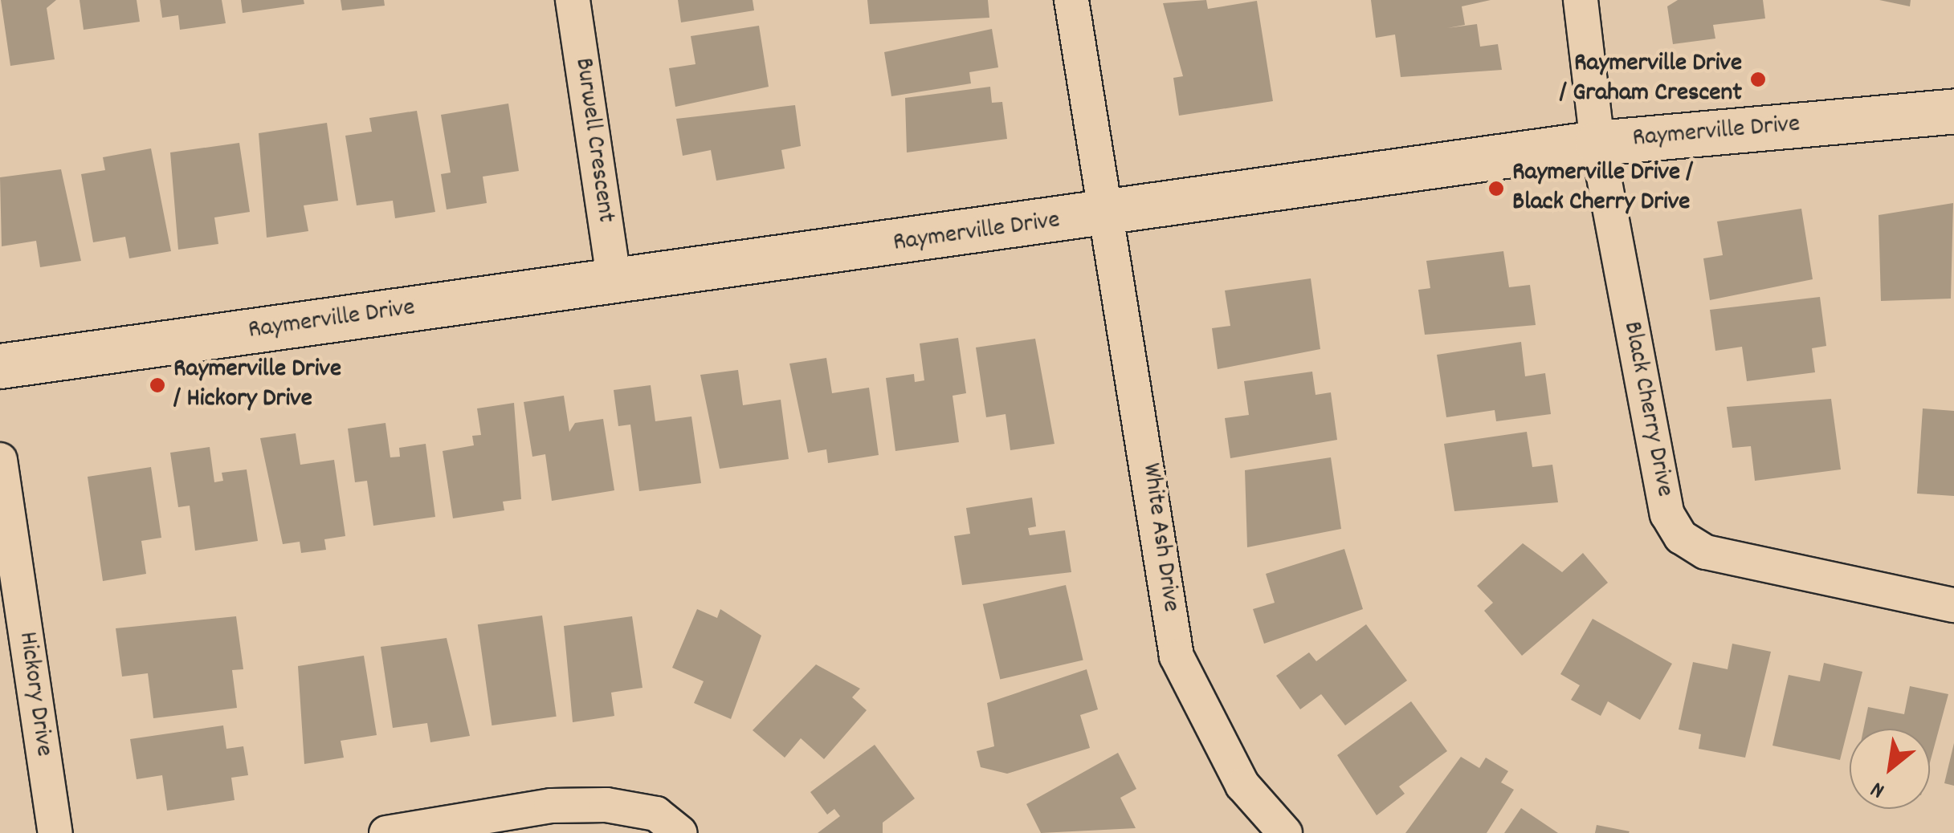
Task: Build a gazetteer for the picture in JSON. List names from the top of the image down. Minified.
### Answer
{"streets":{"street":["Raymerville Drive","Burwell Crescent","Black Cherry Drive","White Ash Drive","Hickory Drive"]},"crossings":[["Raymerville Drive","Burwell Crescent"],["Raymerville Drive","Black Cherry Drive"],["Raymerville Drive","White Ash Drive"]],"places":["Raymerville Drive / Graham Crescent","Raymerville Drive / Black Cherry Drive","Raymerville Drive / Hickory Drive"],"north":"bottom left"}
